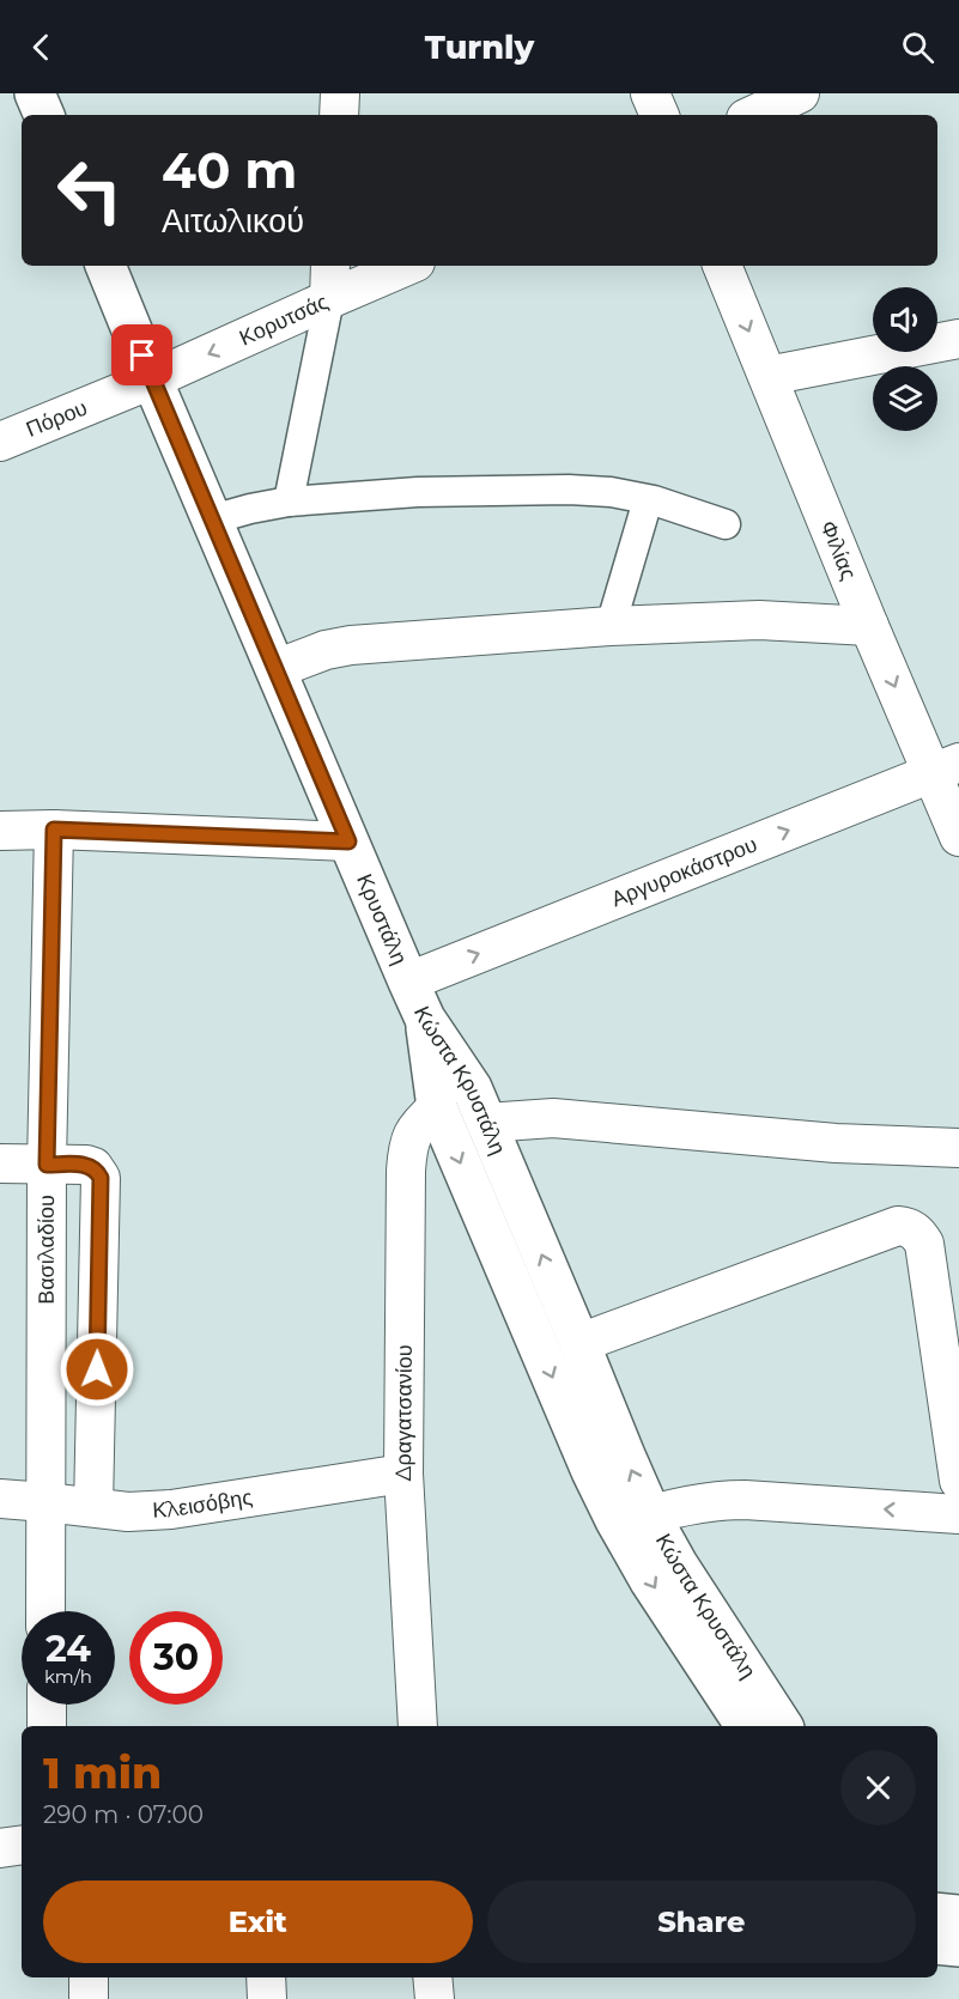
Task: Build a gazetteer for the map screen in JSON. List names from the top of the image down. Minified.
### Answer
{"streets":{"street":["Κορυτσάς","Πόρου","Φιλίας","Αργυροκάστρου","Κρυστάλη","Κώστα Κρυστάλη","Βασιλαδίου","Δραγατσανίου","Κλεισόβης"]},"crossings":[["Κορυτσάς","Πόρου"],["Κορυτσάς","Κρυστάλη"],["Πόρου","Κρυστάλη"],["Φιλίας","Αργυροκάστρου"],["Αργυροκάστρου","Κρυστάλη"],["Κρυστάλη","Κώστα Κρυστάλη"],["Κώστα Κρυστάλη","Δραγατσανίου"],["Βασιλαδίου","Κλεισόβης"],["Δραγατσανίου","Κλεισόβης"]],"one_way":["Φιλίας"],"page":{"header":"Turnly","turn":["40 m","Αιτωλικού"],"speed":"24 km/h","limit":"30","heading":["1 min","290 m · 07:00"],"buttons":["Exit","Share"]}}
